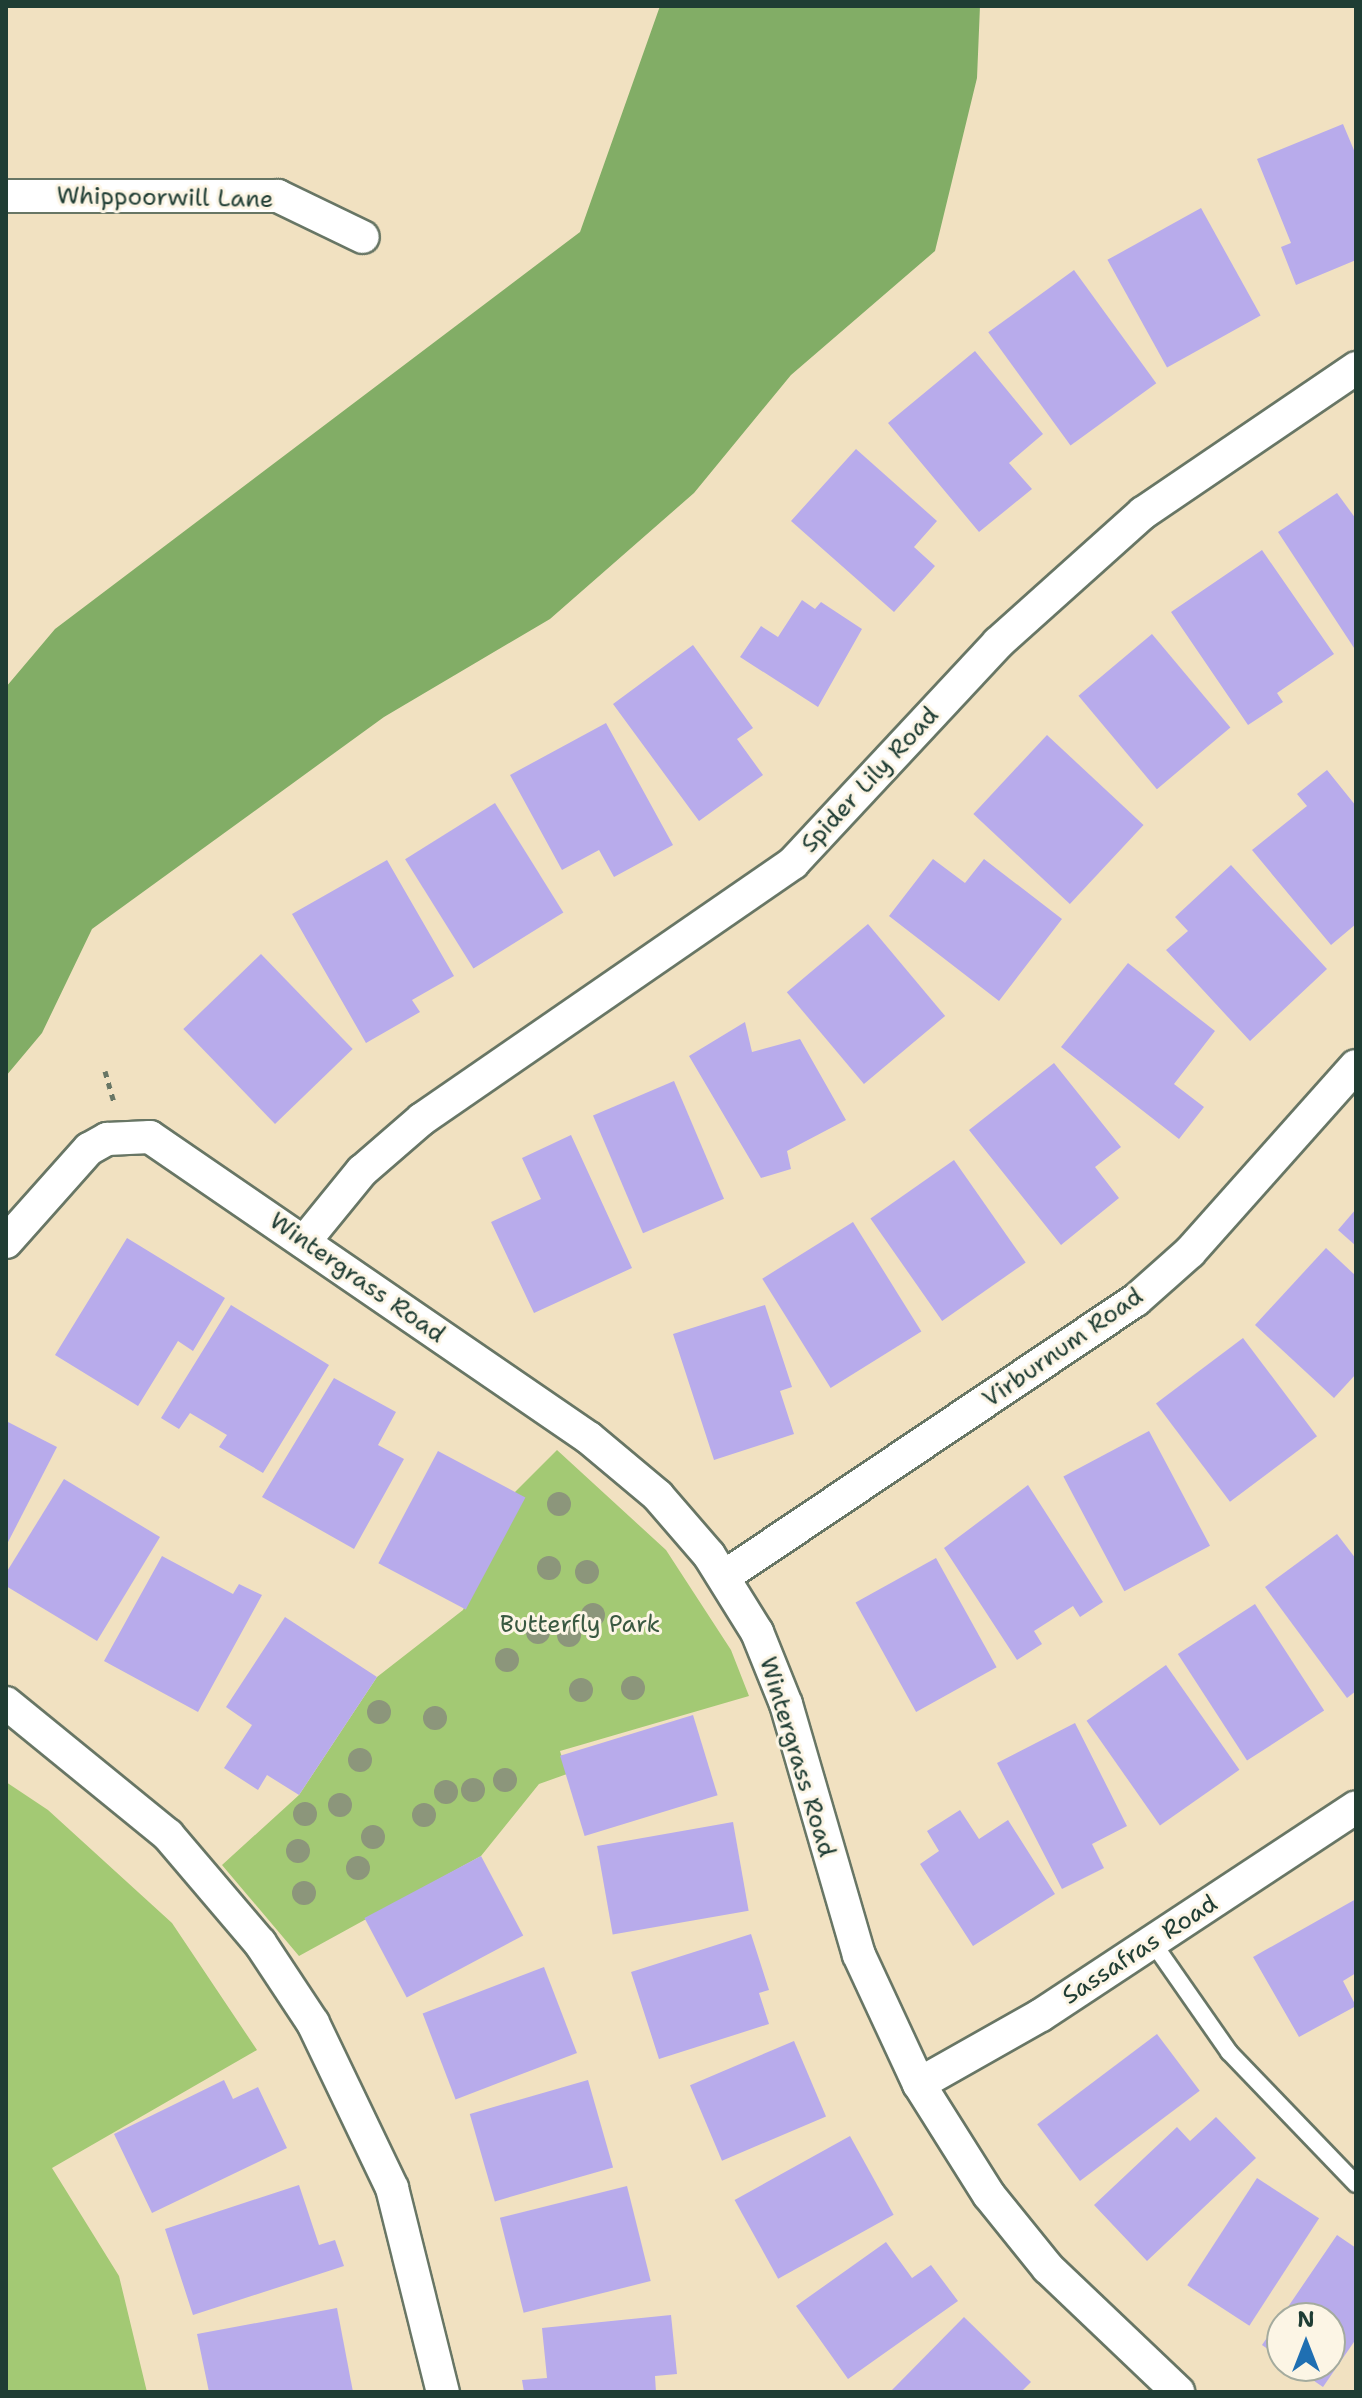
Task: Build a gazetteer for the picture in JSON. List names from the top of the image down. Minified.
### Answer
{"streets":{"street":["Whippoorwill Lane","Spider Lily Road","Wintergrass Road","Virburnum Road","Sassafras Road"]},"crossings":[["Spider Lily Road","Wintergrass Road"],["Wintergrass Road","Virburnum Road"],["Wintergrass Road","Sassafras Road"]],"parks":["Butterfly Park"],"north":"top"}
